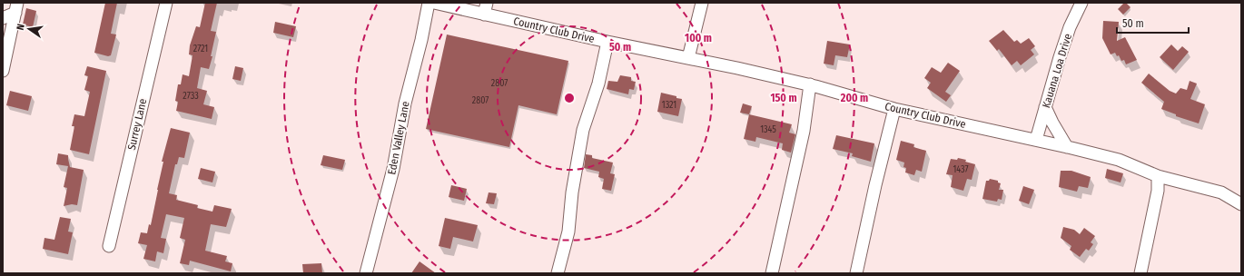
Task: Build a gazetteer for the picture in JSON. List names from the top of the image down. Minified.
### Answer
{"streets":{"street":["Country Club Drive","Kauana Loa Drive","Surrey Lane","Eden Valley Lane"]},"crossings":[["Country Club Drive","Kauana Loa Drive"]],"house_numbers":["2721","2807","2733","2807","1321","1345","1437"],"scale_bar":"50 m","north":"left","rings":["100 m","50 m","150 m","200 m"]}
